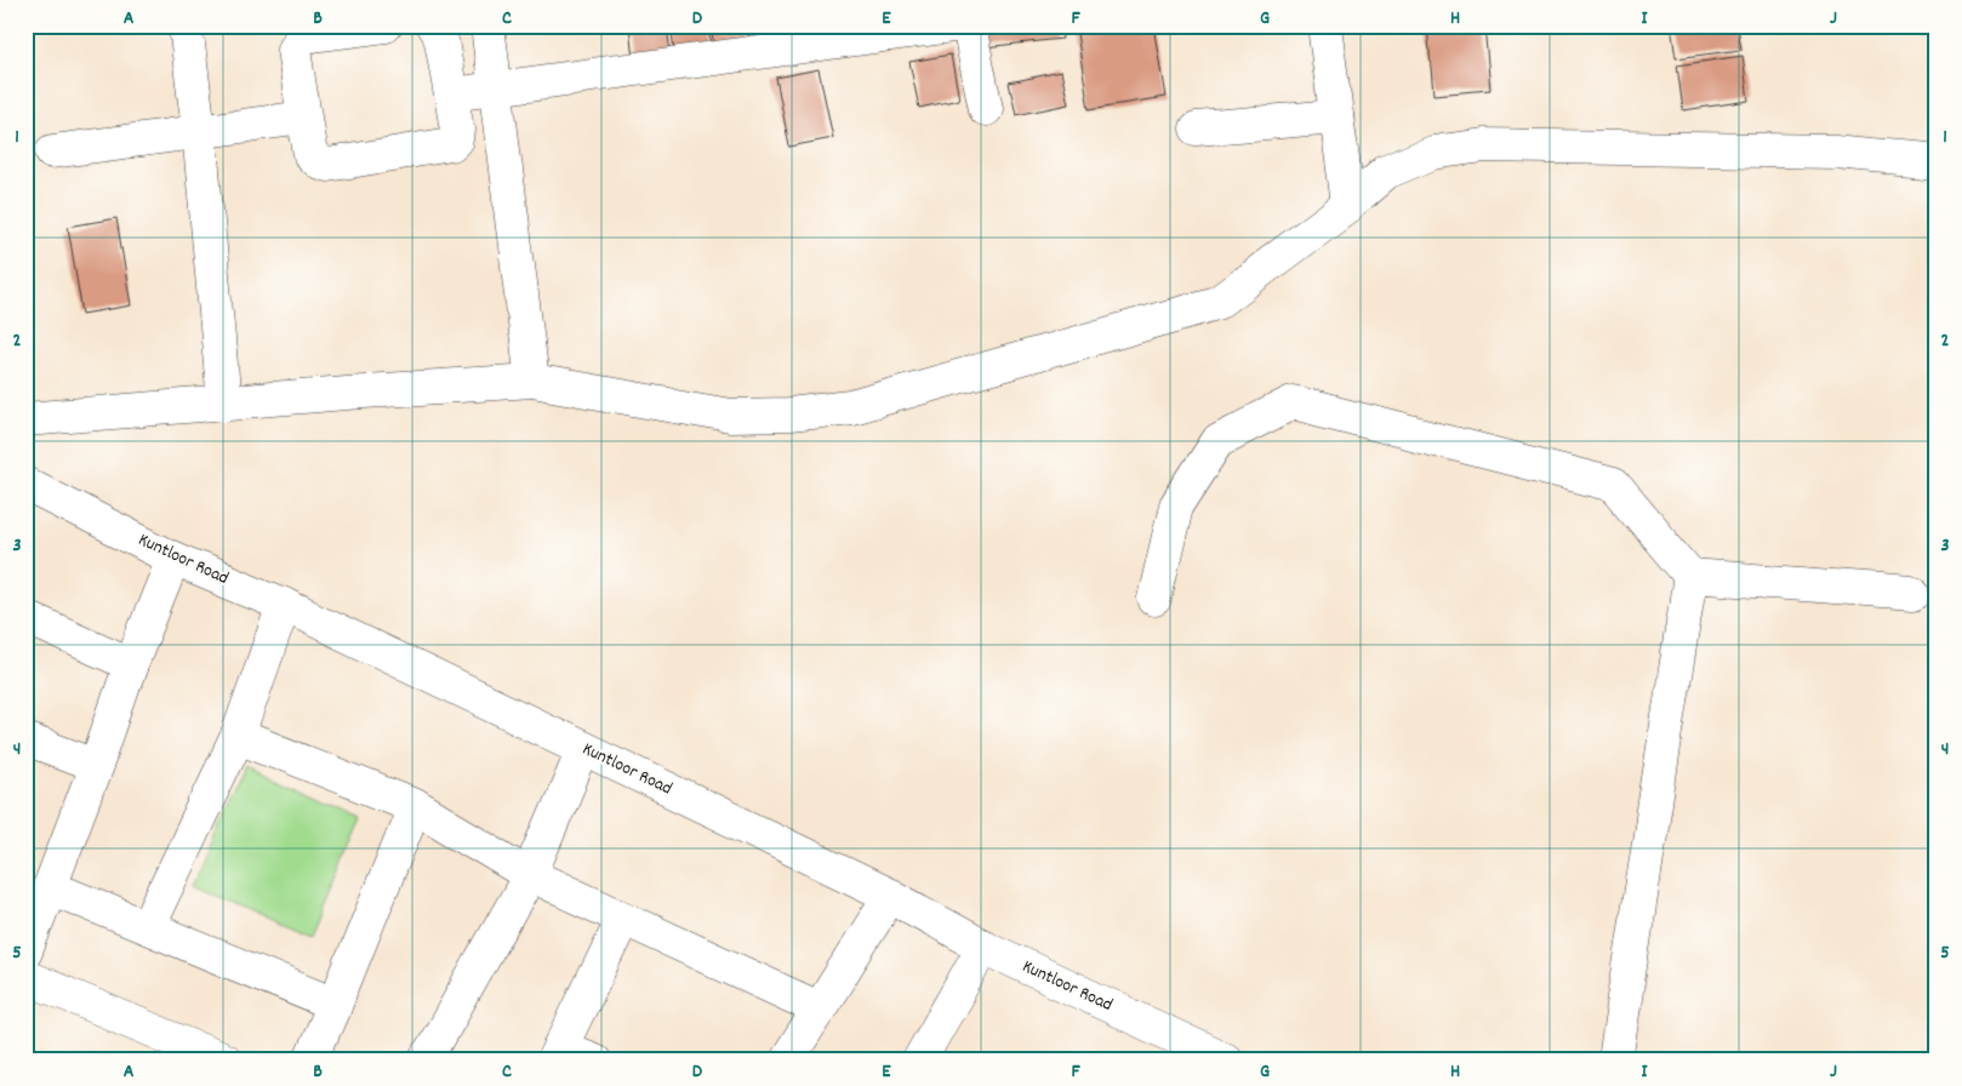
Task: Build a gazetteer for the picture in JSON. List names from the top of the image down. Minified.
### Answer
{"streets":{"street":["Kuntloor Road"]},"grid":{"columns":["A","B","C","D","E","F","G","H","I","J"],"rows":["1","2","3","4","5"]}}
